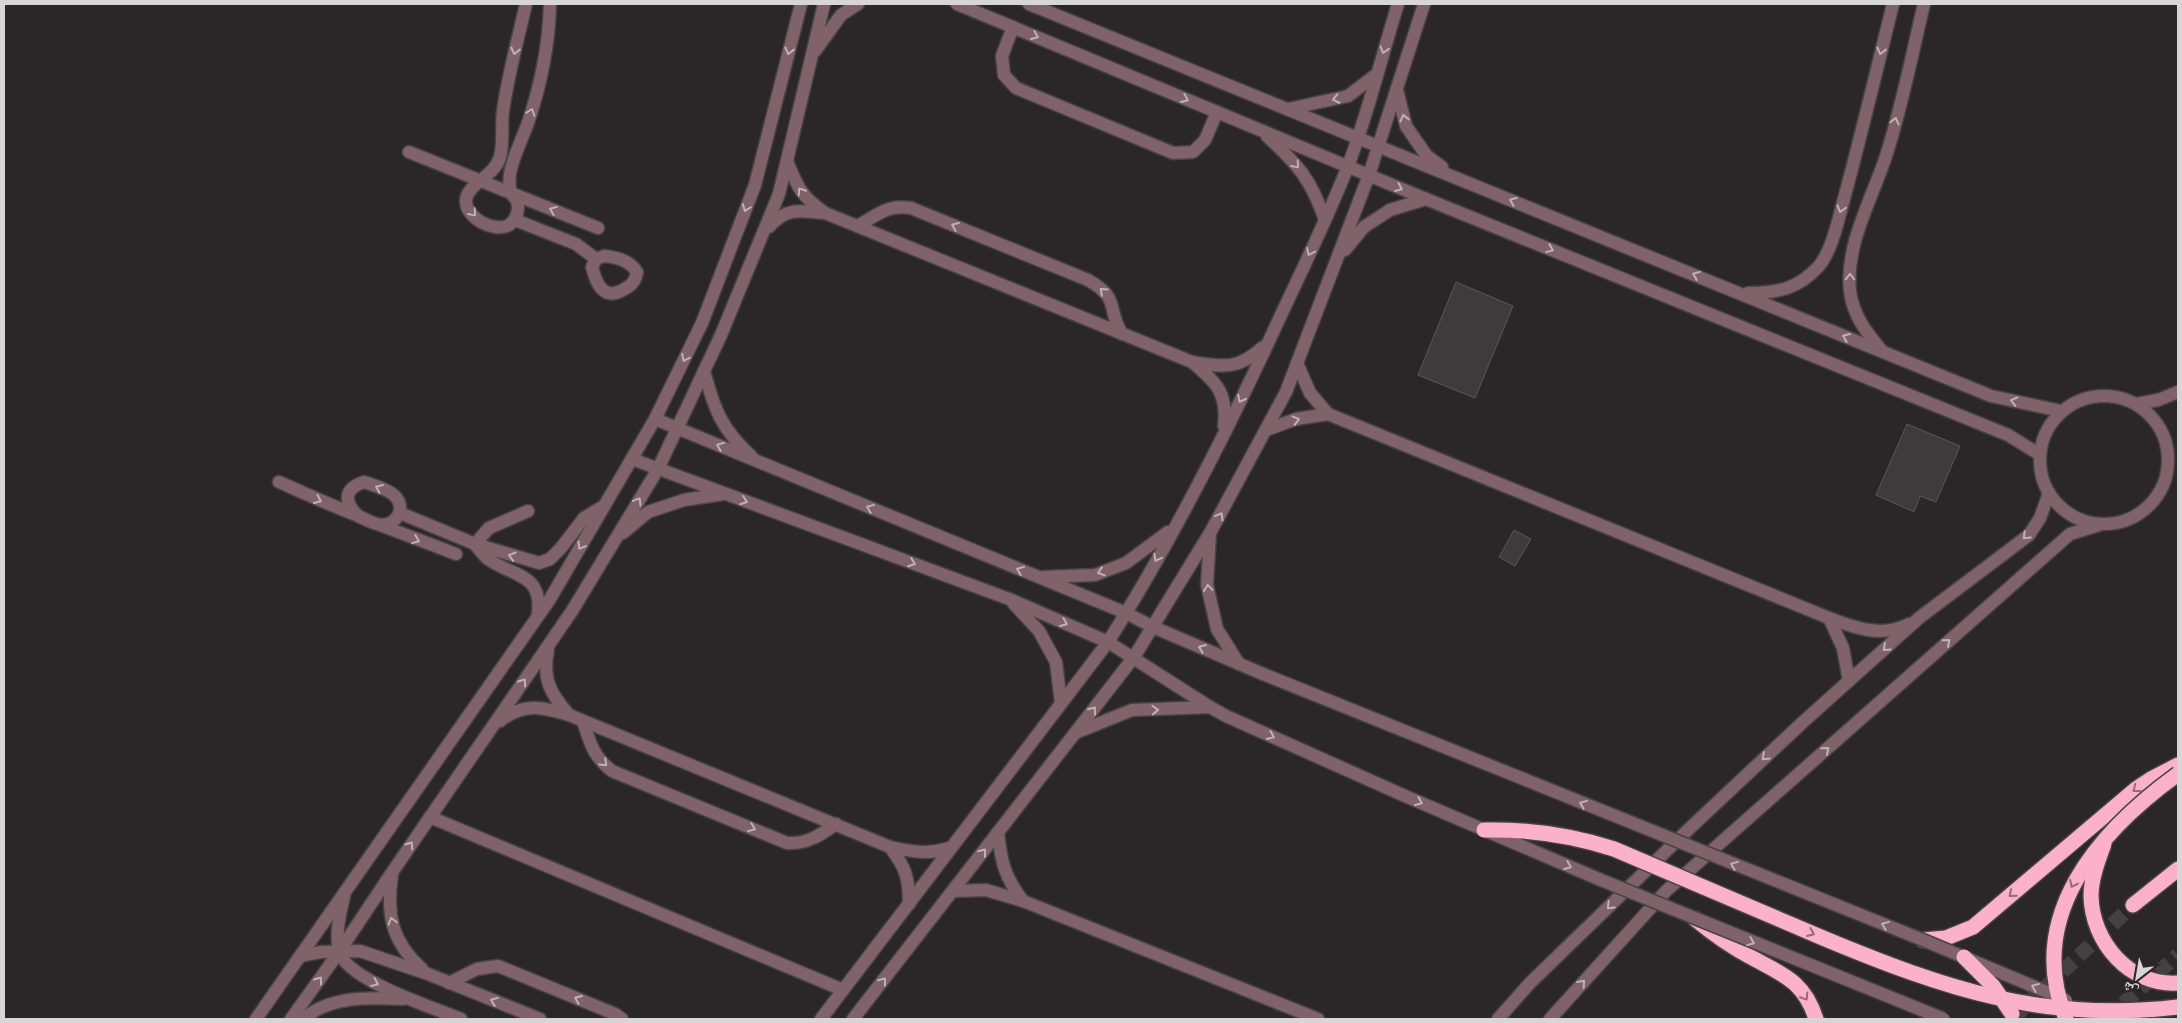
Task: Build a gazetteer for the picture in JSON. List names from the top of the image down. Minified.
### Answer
{"north":"bottom left"}
